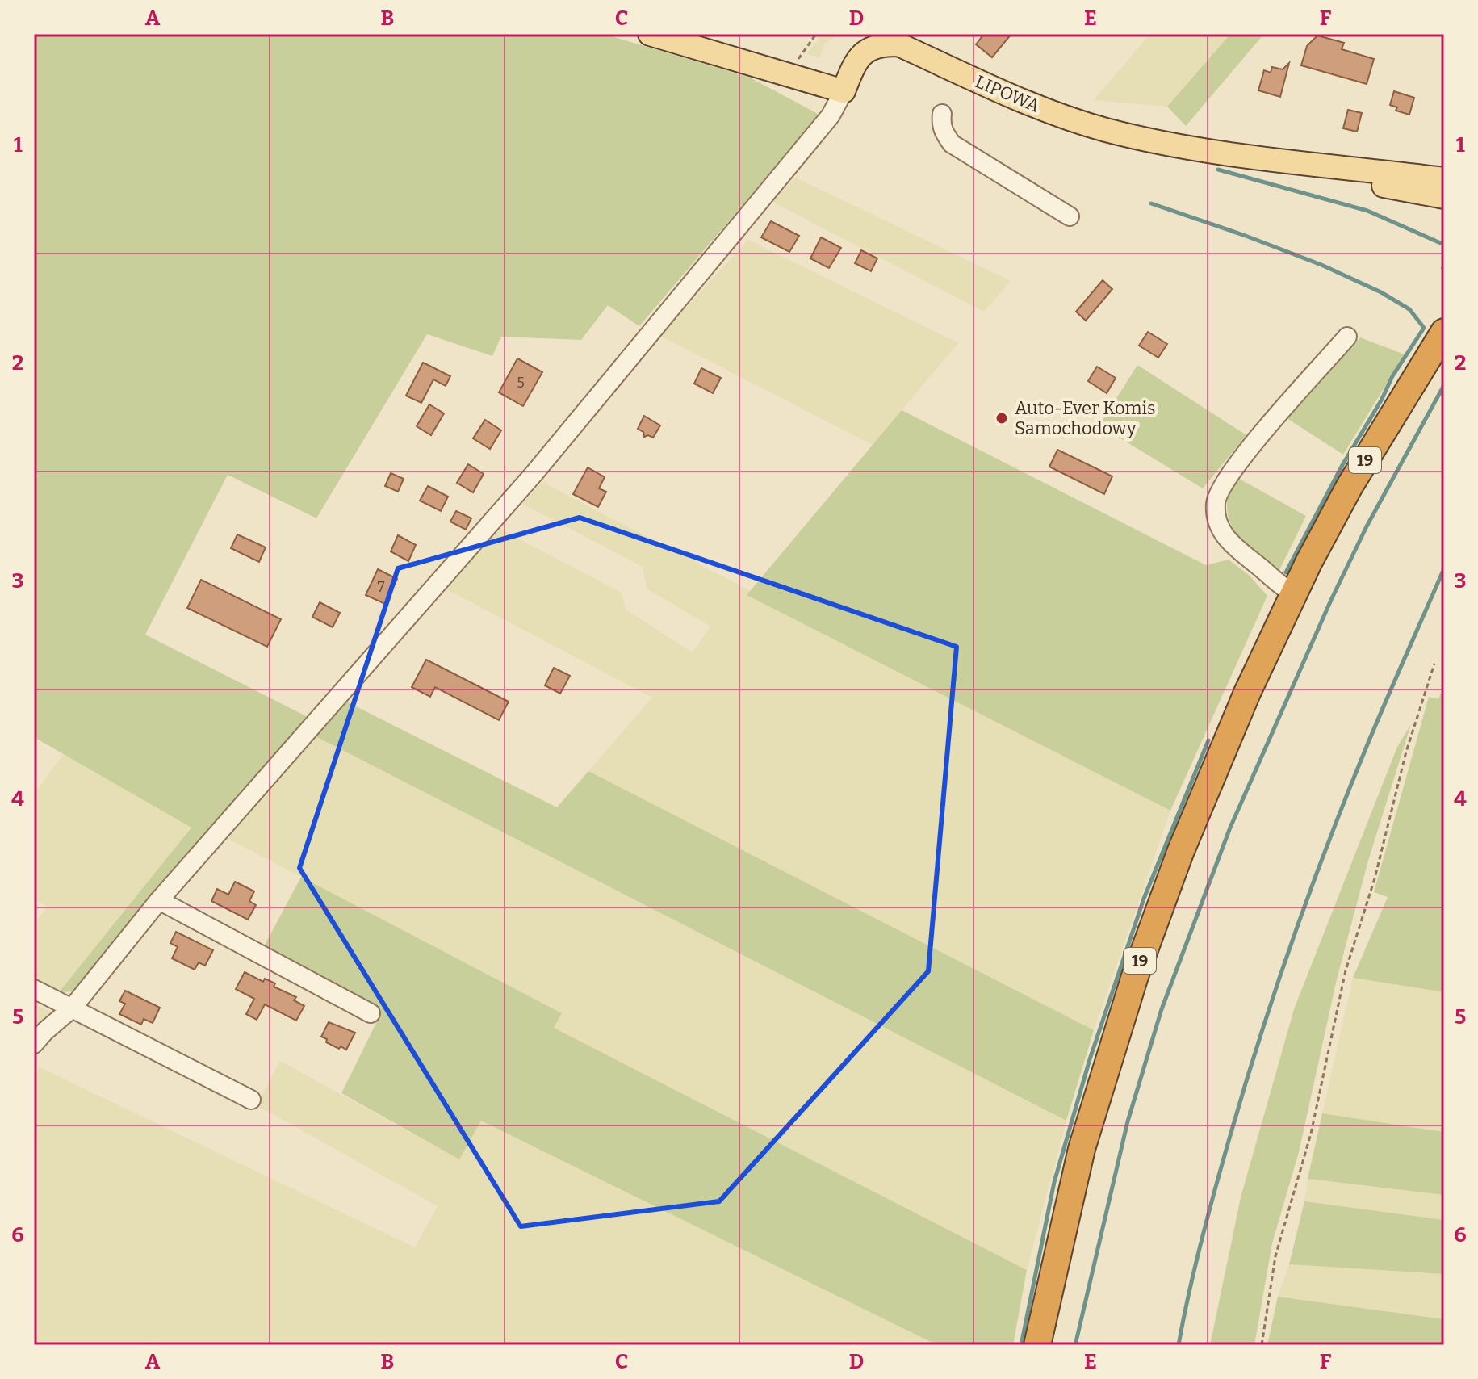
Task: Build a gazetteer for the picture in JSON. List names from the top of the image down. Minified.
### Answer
{"streets":{"highway":["19"],"main road":["LIPOWA"]},"places":["Auto-Ever Komis Samochodowy"],"house_numbers":["5","7"],"grid":{"columns":["A","B","C","D","E","F"],"rows":["1","2","3","4","5","6"]}}
